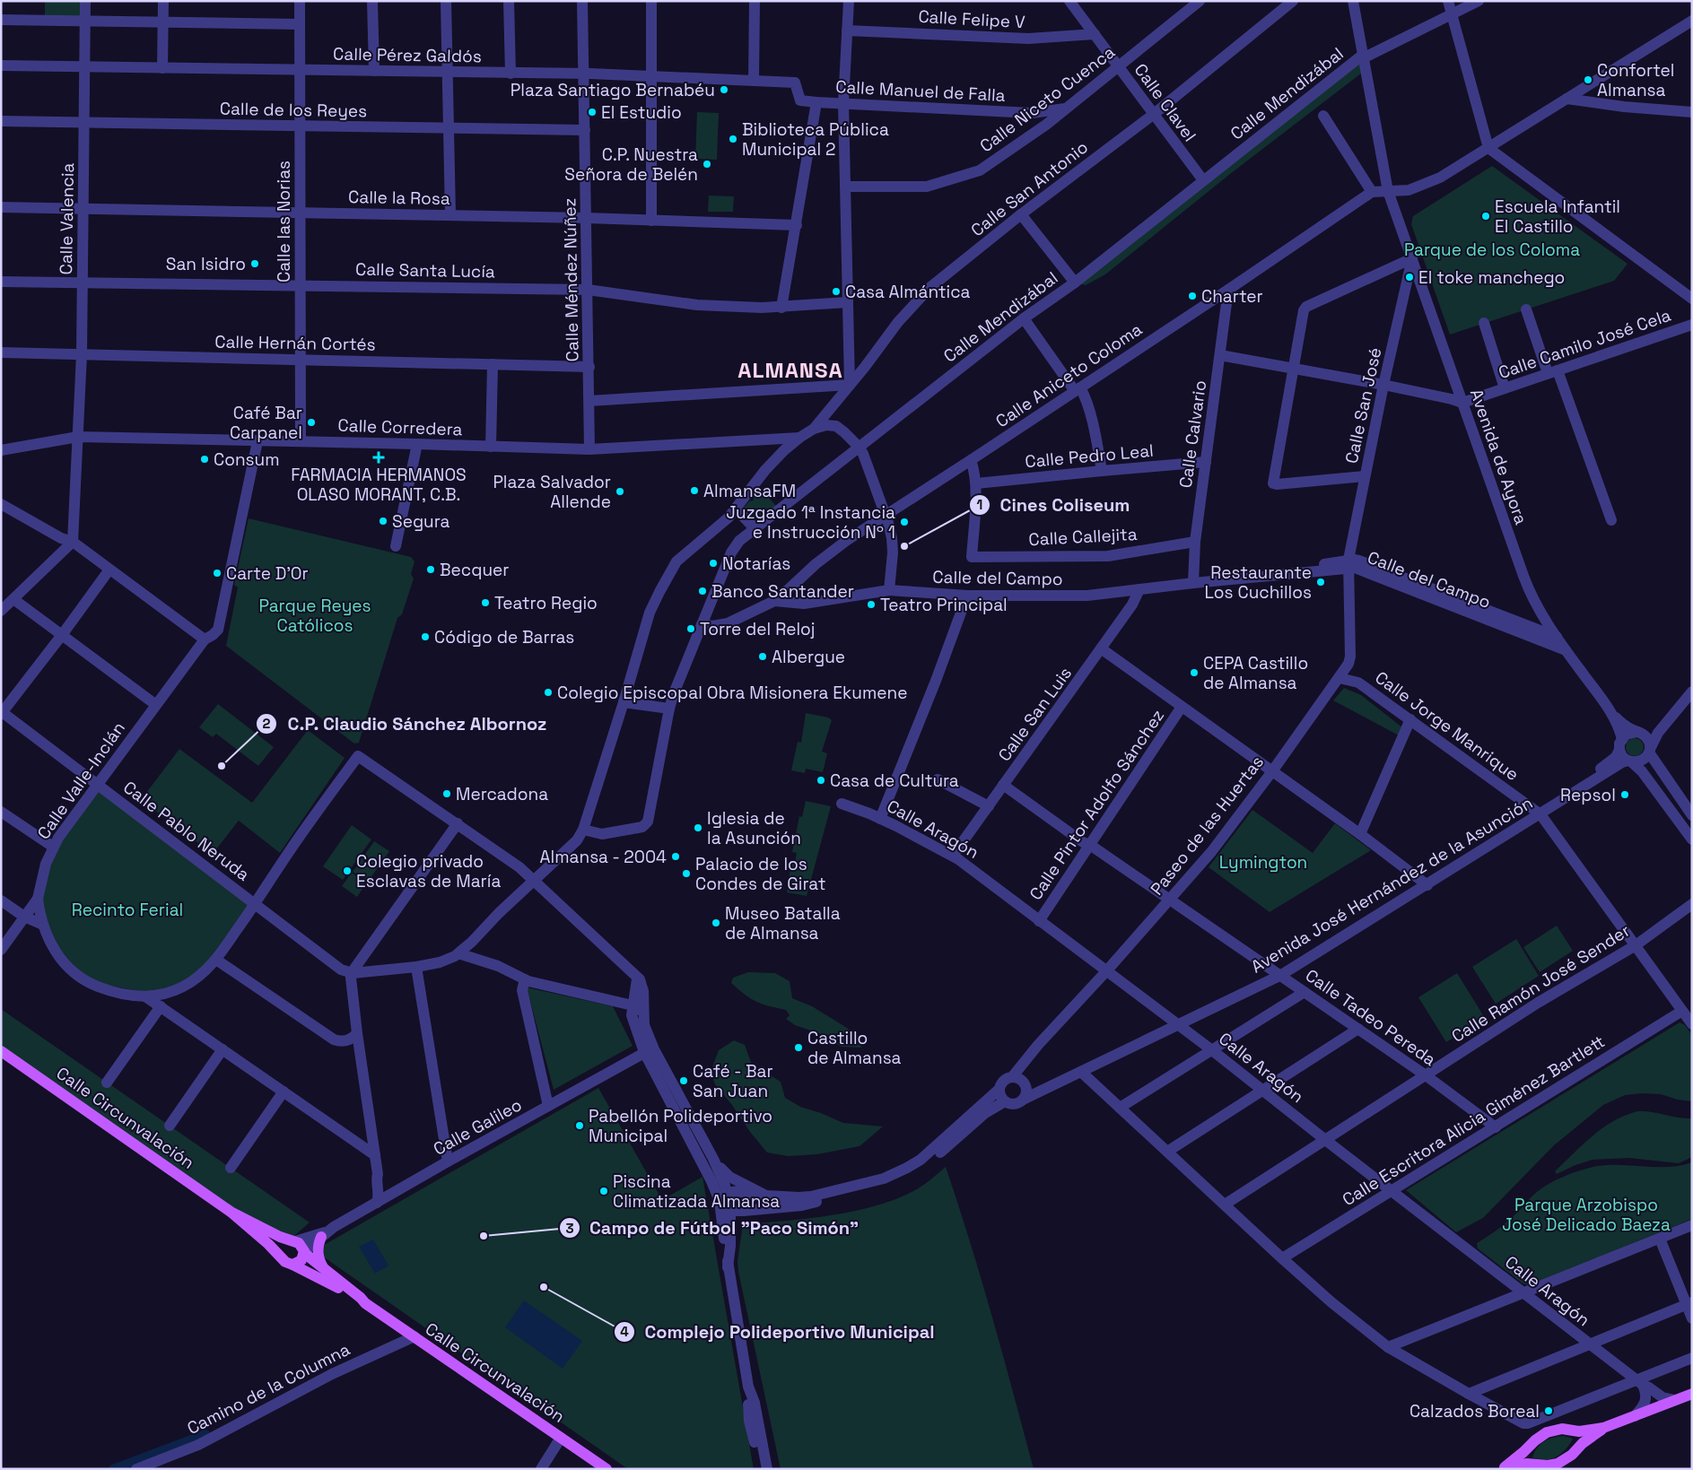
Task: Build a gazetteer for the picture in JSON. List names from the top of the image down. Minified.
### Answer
{"streets":{"main road":["Calle Circunvalación"],"street":["Calle Felipe V","Calle Pérez Galdós","Calle Manuel de Falla","Calle Mendizábal","Calle Niceto Cuenca","Calle Clavel","Calle de los Reyes","Calle San Antonio","Calle la Rosa","Calle Valencia","Calle las Norias","Calle Santa Lucía","Calle Méndez Núñez","Calle Hernán Cortés","Calle Camilo José Cela","Calle Aniceto Coloma","Calle San José","Calle Corredera","Calle Calvario","Calle Pedro Leal","Avenida de Ayora","Calle Callejita","Calle del Campo","Calle San Luis","Calle Jorge Manrique","Calle Valle-Inclán","Calle Pintor Adolfo Sánchez","Paseo de las Huertas","Calle Aragón","Calle Pablo Neruda","Avenida José Hernández de la Asunción","Calle Ramón José Sender","Calle Tadeo Pereda","Calle Escritora Alicia Giménez Bartlett","Calle Galileo","Camino de la Columna"]},"crossings":[["Calle Felipe V","Calle Clavel"],["Calle Pérez Galdós","Calle Manuel de Falla"],["Calle Pérez Galdós","Calle Valencia"],["Calle Pérez Galdós","Calle las Norias"],["Calle Pérez Galdós","Calle Méndez Núñez"],["Calle Manuel de Falla","Calle Niceto Cuenca"],["Calle Mendizábal","Calle Clavel"],["Calle Mendizábal","Calle Aniceto Coloma"],["Calle Mendizábal","Avenida de Ayora"],["Calle Niceto Cuenca","Calle Clavel"],["Calle Clavel","Calle San Antonio"],["Calle de los Reyes","Calle Valencia"],["Calle de los Reyes","Calle las Norias"],["Calle de los Reyes","Calle Méndez Núñez"],["Calle la Rosa","Calle Valencia"],["Calle la Rosa","Calle las Norias"],["Calle la Rosa","Calle Méndez Núñez"],["Calle Valencia","Calle Santa Lucía"],["Calle Valencia","Calle Hernán Cortés"],["Calle Valencia","Calle Corredera"],["Calle las Norias","Calle Santa Lucía"],["Calle las Norias","Calle Hernán Cortés"],["Calle las Norias","Calle Corredera"],["Calle Santa Lucía","Calle Méndez Núñez"],["Calle Méndez Núñez","Calle Hernán Cortés"],["Calle Méndez Núñez","Calle Corredera"],["Calle Camilo José Cela","Avenida de Ayora"],["Calle Aniceto Coloma","Calle Calvario"],["Calle Aniceto Coloma","Calle del Campo"],["Calle San José","Avenida de Ayora"],["Calle San José","Calle del Campo"],["Calle San José","Paseo de las Huertas"],["Calle Corredera","Calle Valle-Inclán"],["Calle Calvario","Calle Pedro Leal"],["Calle Calvario","Calle Callejita"],["Calle Calvario","Calle del Campo"],["Calle Pedro Leal","Calle Callejita"],["Avenida de Ayora","Calle del Campo"],["Avenida de Ayora","Avenida José Hernández de la Asunción"],["Calle del Campo","Calle San Luis"],["Calle del Campo","Paseo de las Huertas"],["Calle San Luis","Calle Aragón"],["Calle San Luis","Calle Tadeo Pereda"],["Calle Jorge Manrique","Paseo de las Huertas"],["Calle Jorge Manrique","Avenida José Hernández de la Asunción"],["Calle Jorge Manrique","Calle Ramón José Sender"],["Calle Jorge Manrique","Calle Escritora Alicia Giménez Bartlett"],["Calle Valle-Inclán","Calle Pablo Neruda"],["Calle Pintor Adolfo Sánchez","Calle Aragón"],["Calle Pintor Adolfo Sánchez","Calle Tadeo Pereda"],["Paseo de las Huertas","Calle Aragón"],["Paseo de las Huertas","Avenida José Hernández de la Asunción"],["Paseo de las Huertas","Calle Tadeo Pereda"],["Calle Aragón","Avenida José Hernández de la Asunción"],["Calle Aragón","Calle Ramón José Sender"],["Calle Aragón","Calle Escritora Alicia Giménez Bartlett"],["Avenida José Hernández de la Asunción","Calle Tadeo Pereda"],["Calle Ramón José Sender","Calle Tadeo Pereda"],["Calle Tadeo Pereda","Calle Escritora Alicia Giménez Bartlett"],["Calle Circunvalación","Calle Galileo"],["Calle Circunvalación","Camino de la Columna"]],"districts":["ALMANSA"],"parks":["Parque de los Coloma","Parque Reyes Católicos","Lymington","Recinto Ferial","Parque Arzobispo José Delicado Baeza"],"places":{"other":["Confortel Almansa","Plaza Santiago Bernabéu","El Estudio","Biblioteca Pública Municipal 2","C.P. Nuestra Señora de Belén","Escuela Infantil El Castillo","San Isidro","El toke manchego","Casa Almántica","Charter","Café Bar Carpanel","Consum","AlmansaFM","Plaza Salvador Allende","Segura","Juzgado 1ª Instancia e Instrucción Nº 1","Cines Coliseum","Notarías","Becquer","Carte D'Or","Restaurante Los Cuchillos","Banco Santander","Teatro Regio","Teatro Principal","Torre del Reloj","Código de Barras","Albergue","CEPA Castillo de Almansa","Colegio Episcopal Obra Misionera Ekumene","C.P. Claudio Sánchez Albornoz","Casa de Cultura","Mercadona","Repsol","Iglesia de la Asunción","Almansa - 2004","Colegio privado Esclavas de María","Palacio de los Condes de Girat","Museo Batalla de Almansa","Castillo de Almansa","Café - Bar San Juan","Pabellón Polideportivo Municipal","Piscina Climatizada Almansa","Campo de Fútbol \"Paco Simón\"","Complejo Polideportivo Municipal","Calzados Boreal"],"health":["FARMACIA HERMANOS OLASO MORANT, C.B."]}}
